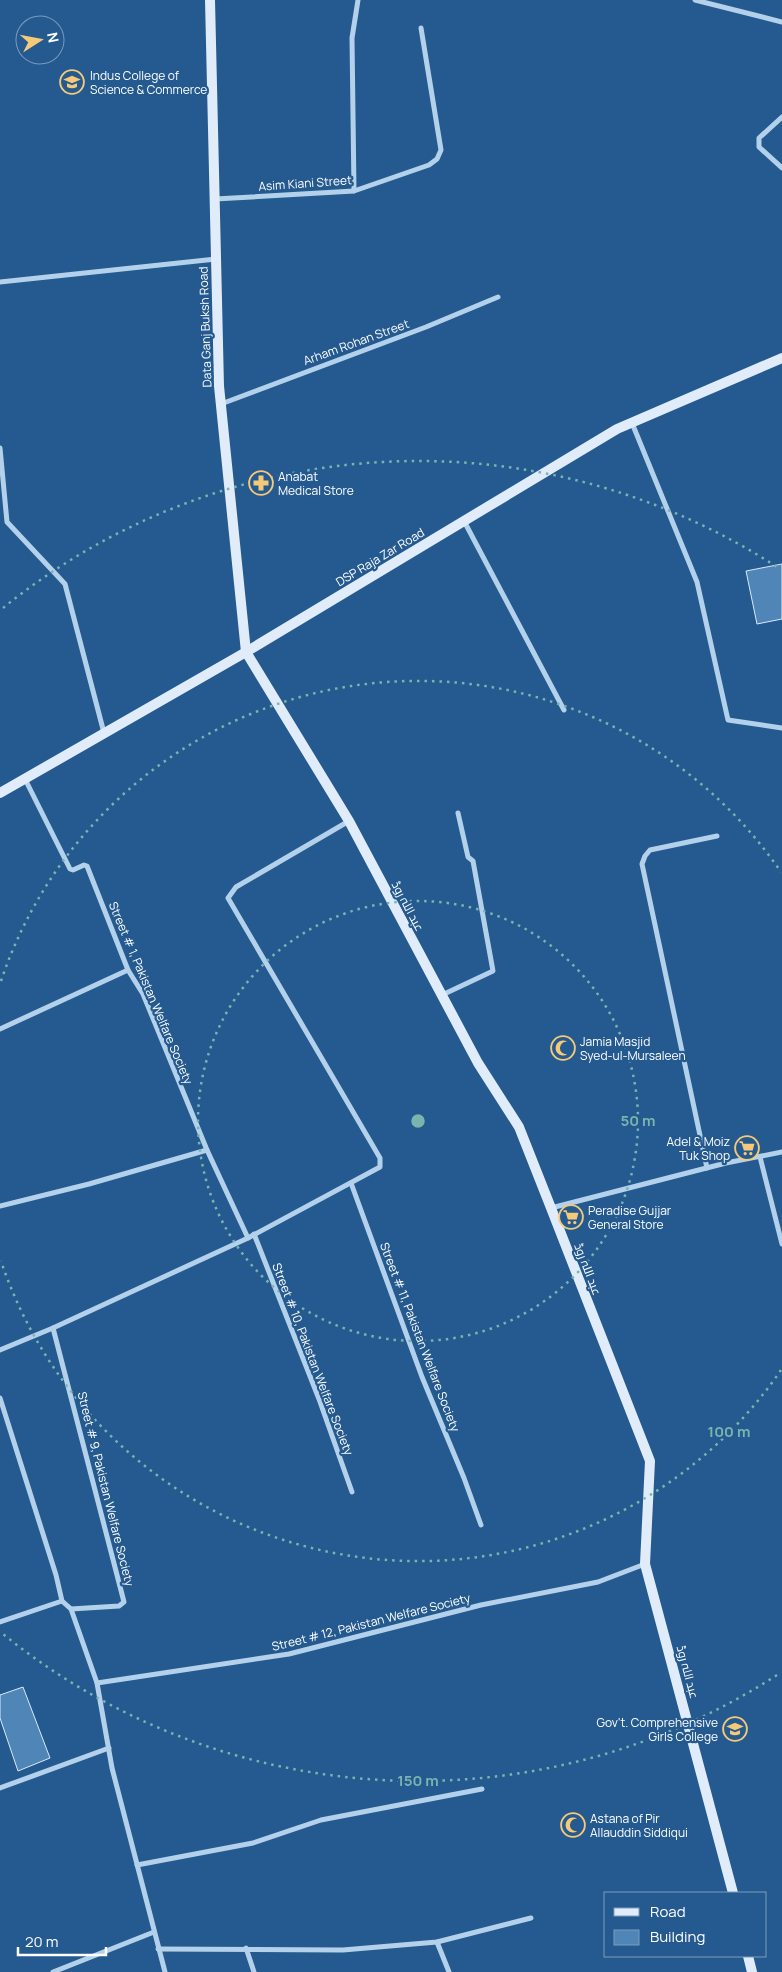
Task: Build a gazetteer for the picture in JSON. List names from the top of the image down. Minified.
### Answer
{"streets":{"street":["Asim Kiani Street","Data Ganj Buksh Road","Arham Rohan Street","DSP Raja Zar Road","عبد اللہ روڈ","Street # 1, Pakistan Welfare Society","Street # 11, Pakistan Welfare Society","Street # 10, Pakistan Welfare Society","Street # 9, Pakistan Welfare Society","Street # 12, Pakistan Welfare Society"]},"crossings":[["Asim Kiani Street","Data Ganj Buksh Road"],["Data Ganj Buksh Road","Arham Rohan Street"],["Data Ganj Buksh Road","DSP Raja Zar Road"],["Data Ganj Buksh Road","عبد اللہ روڈ"],["DSP Raja Zar Road","عبد اللہ روڈ"],["DSP Raja Zar Road","Street # 1, Pakistan Welfare Society"],["عبد اللہ روڈ","Street # 12, Pakistan Welfare Society"]],"places":{"school or university":["Indus College of Science & Commerce","Gov't. Comprehensive Girls College"],"pharmacy":["Anabat Medical Store"],"mosque":["Jamia Masjid Syed-ul-Mursaleen","Astana of Pir Allauddin Siddiqui"],"supermarket":["Adel & Moiz Tuk Shop","Peradise Gujjar General Store"]},"legend":["Road","Building"],"scale_bar":"20 m","north":"right","rings":["50 m","100 m","150 m"]}
